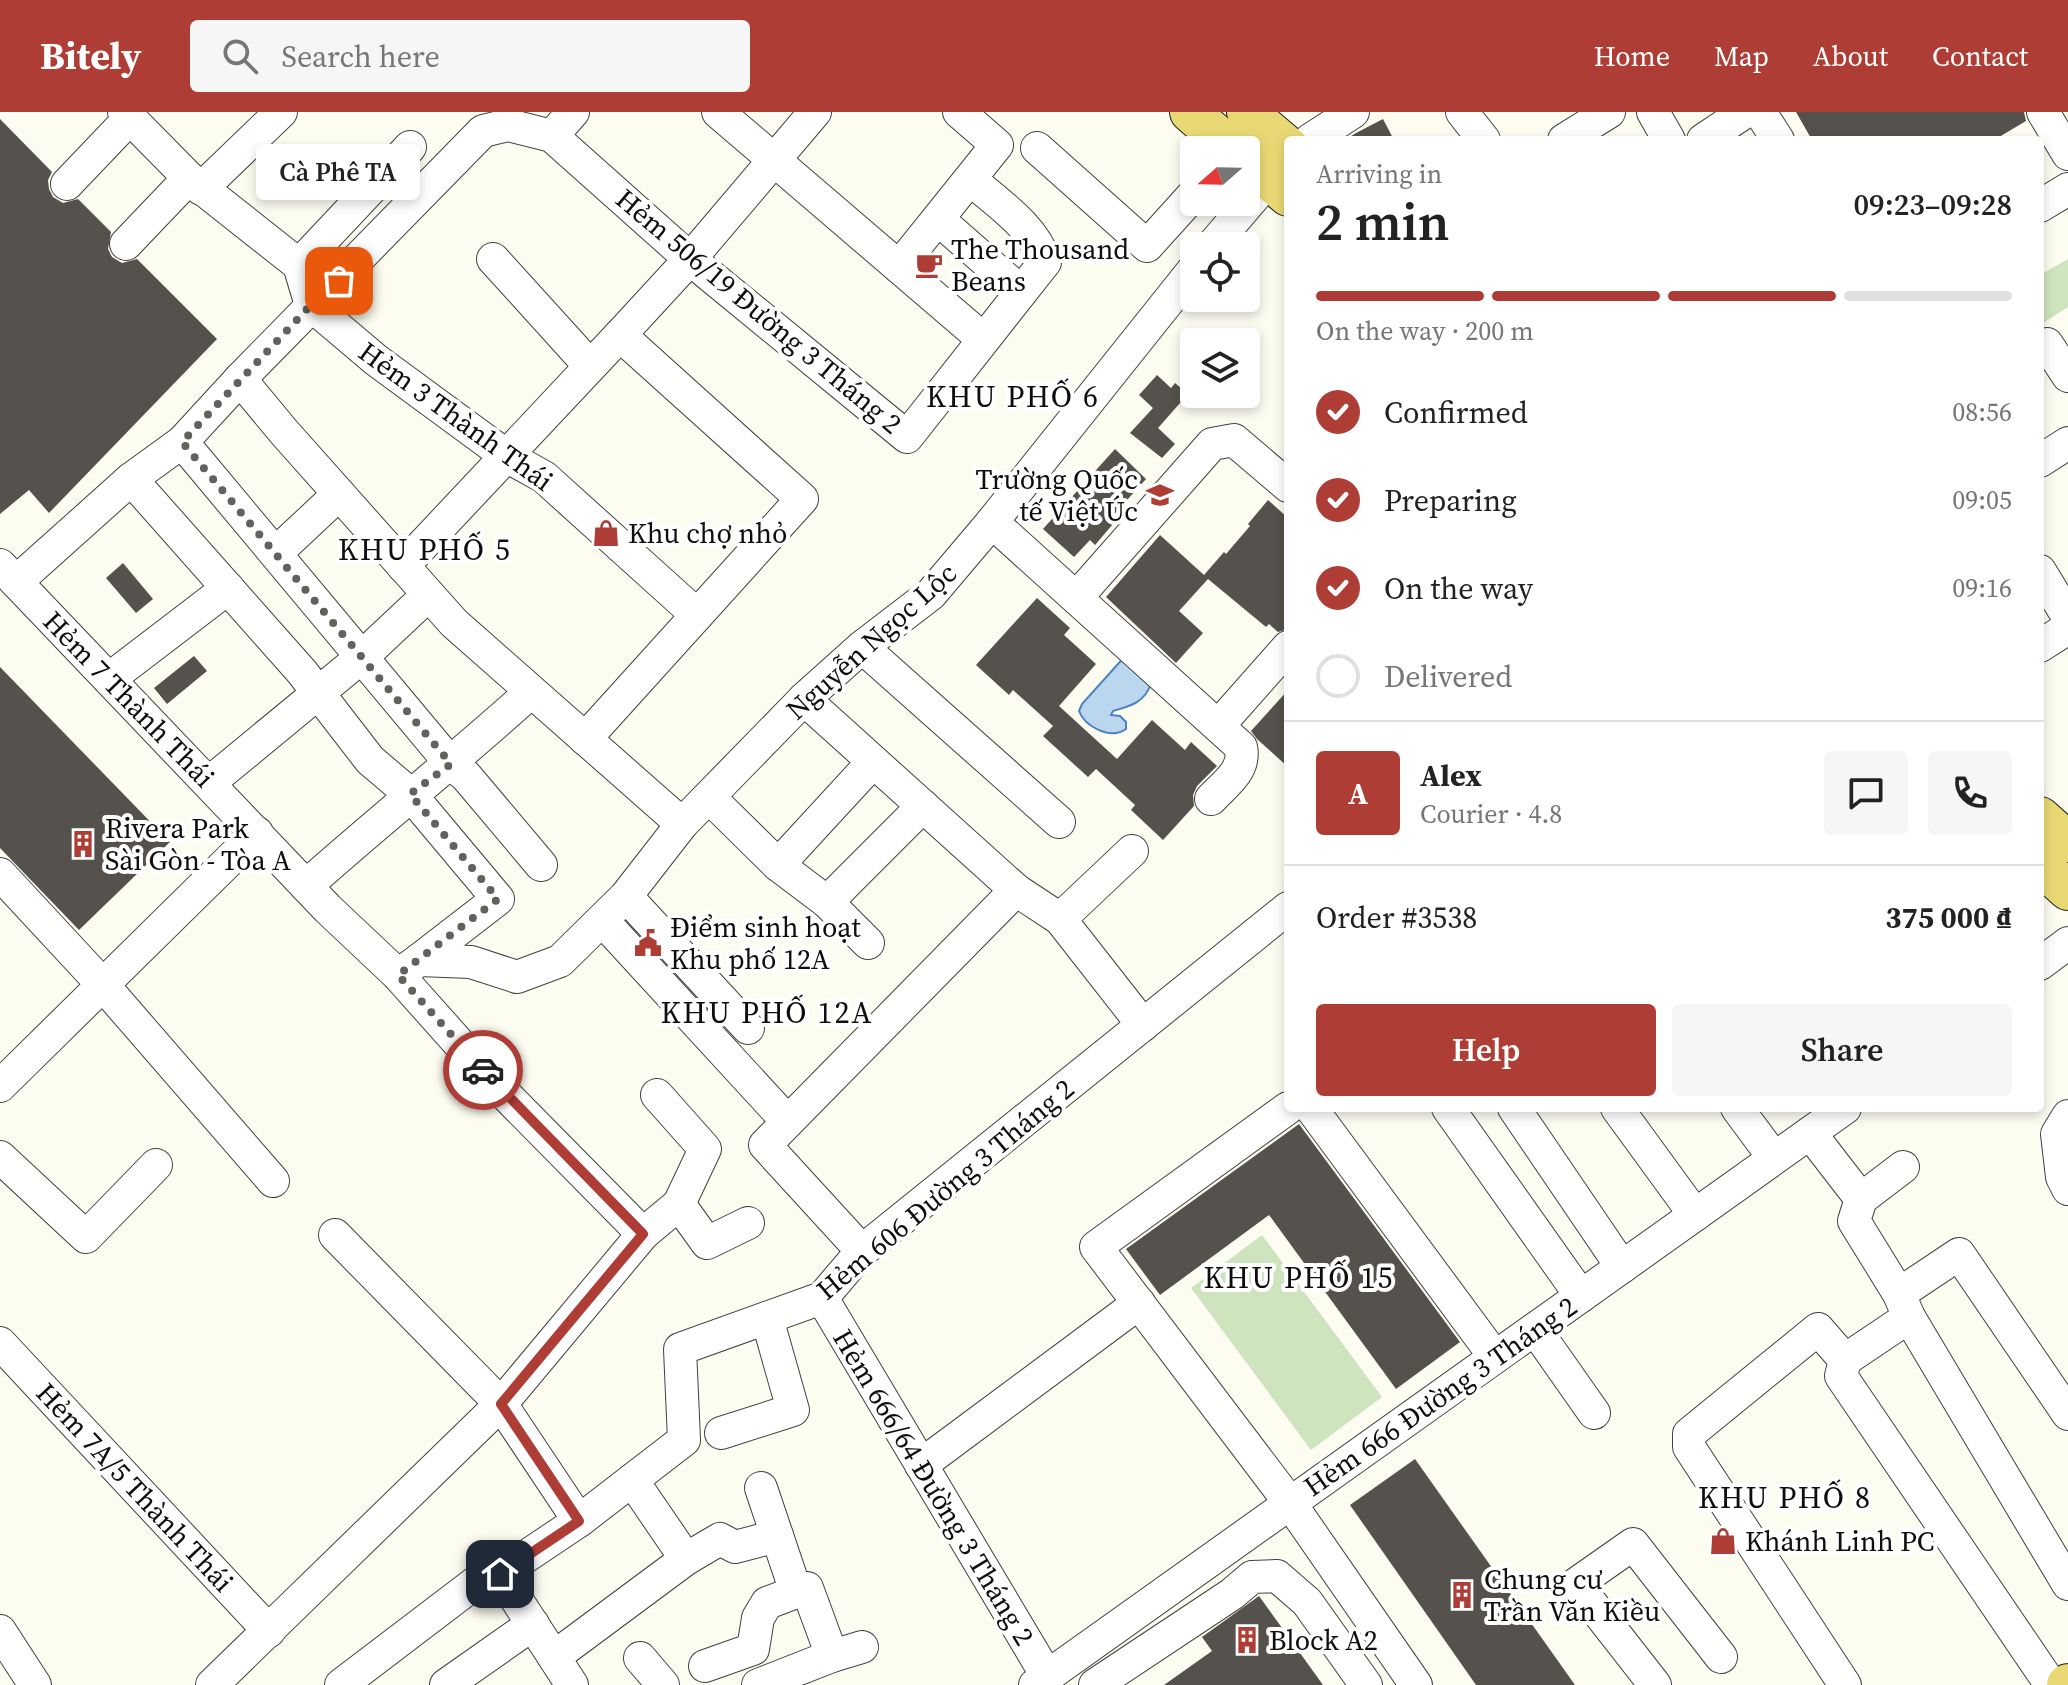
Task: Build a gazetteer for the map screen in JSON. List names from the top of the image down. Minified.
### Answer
{"streets":{"street":["Hẻm 506/19 Đường 3 Tháng 2","Hẻm 3 Thành Thái","Nguyễn Ngọc Lộc","Hẻm 7 Thành Thái","Hẻm 606 Đường 3 Tháng 2","Hẻm 666 Đường 3 Tháng 2","Hẻm 7A/5 Thành Thái","Hẻm 666/64 Đường 3 Tháng 2"]},"crossings":[["Nguyễn Ngọc Lộc","Hẻm 7 Thành Thái"],["Hẻm 606 Đường 3 Tháng 2","Hẻm 666/64 Đường 3 Tháng 2"],["Hẻm 666 Đường 3 Tháng 2","Hẻm 666/64 Đường 3 Tháng 2"]],"districts":["KHU PHỐ 6","KHU PHỐ 5","KHU PHỐ 12A","KHU PHỐ 15","KHU PHỐ 8"],"places":{"cafe":["The Thousand Beans"],"other":["Cà Phê TA"],"school or university":["Trường Quốc tế Việt Úc"],"shop":["Khu chợ nhỏ","Khánh Linh PC"],"building":["Rivera Park Sài Gòn - Tòa A","Chung cư Trần Văn Kiều","Block A2"],"public building":["Điểm sinh hoạt Khu phố 12A"]},"north":"left","page":{"header":"Bitely","search":"Search here","nav":["Home","Map","About","Contact"],"heading":["2 min","Arriving in","09:23–09:28"],"panel":["Alex","Courier · 4.8","Order #3538","375 000 ₫"],"bubble":"Cà Phê TA","bar":"On the way · 200 m","list":[["Confirmed","08:56"],["Preparing","09:05"],["On the way","09:16"],"Delivered"],"round":"A","buttons":["Help","Share"]}}
